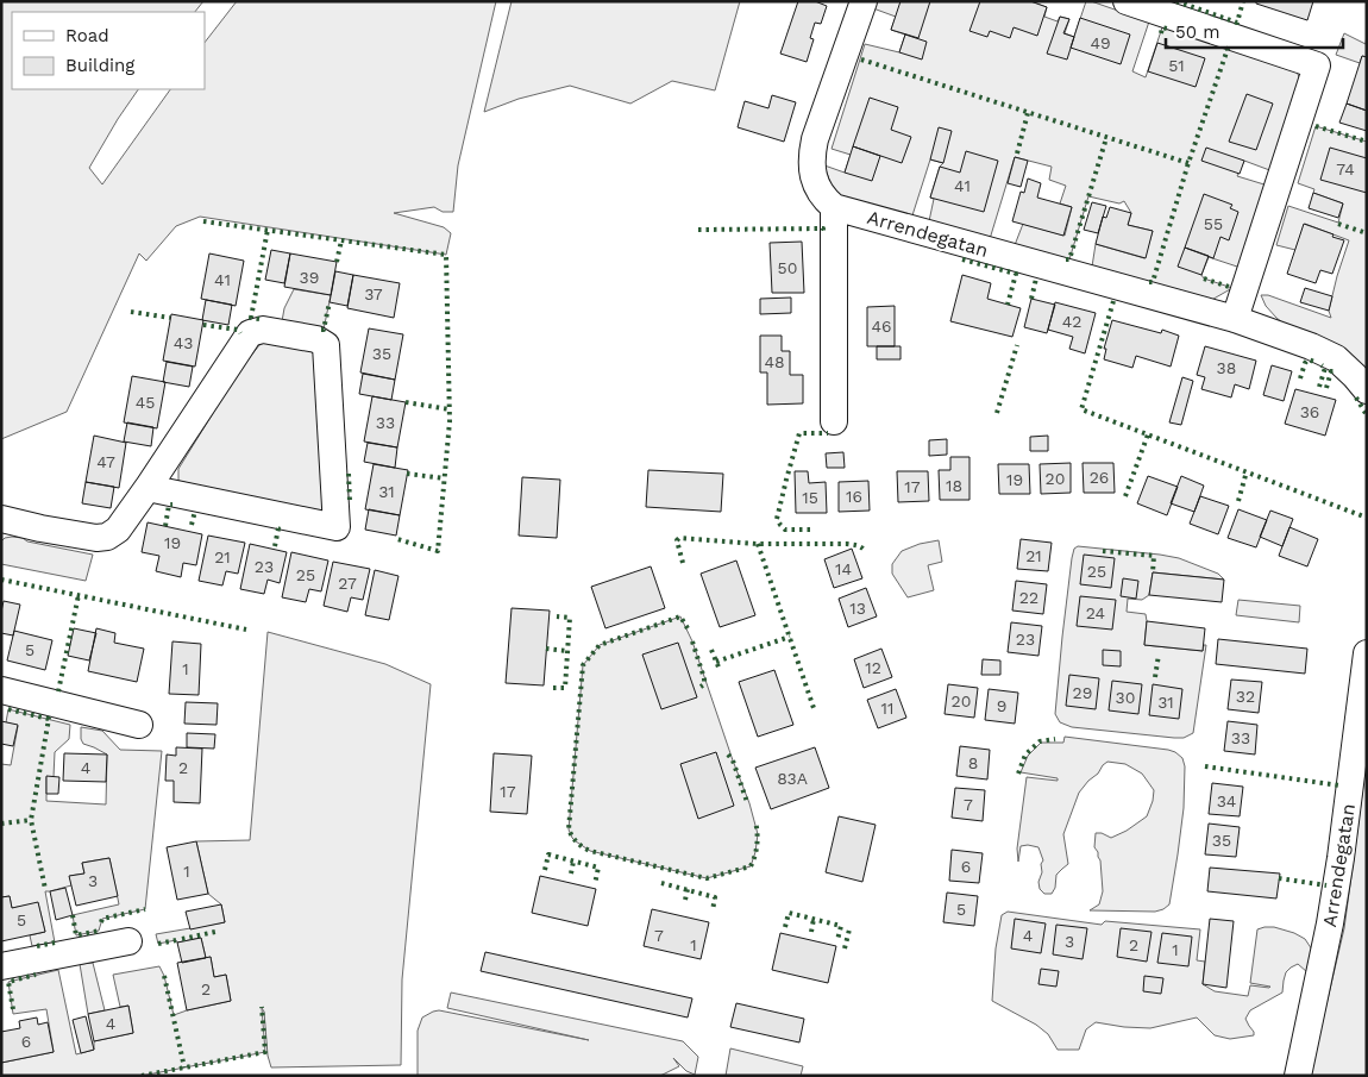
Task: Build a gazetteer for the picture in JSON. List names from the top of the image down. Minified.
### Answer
{"streets":{"street":["Arrendegatan"]},"house_numbers":["49","51","74","41","55","50","39","41","37","42","46","43","35","48","38","45","36","33","47","26","20","19","18","17","31","16","15","19","21","21","23","14","25","25","27","22","13","24","23","5","12","1","29","32","30","20","31","9","11","33","8","4","2","83A","17","34","7","35","6","1","3","5","5","7","4","3","1","2","1","2","4","6"],"legend":["Road","Building"],"scale_bar":"50 m"}
